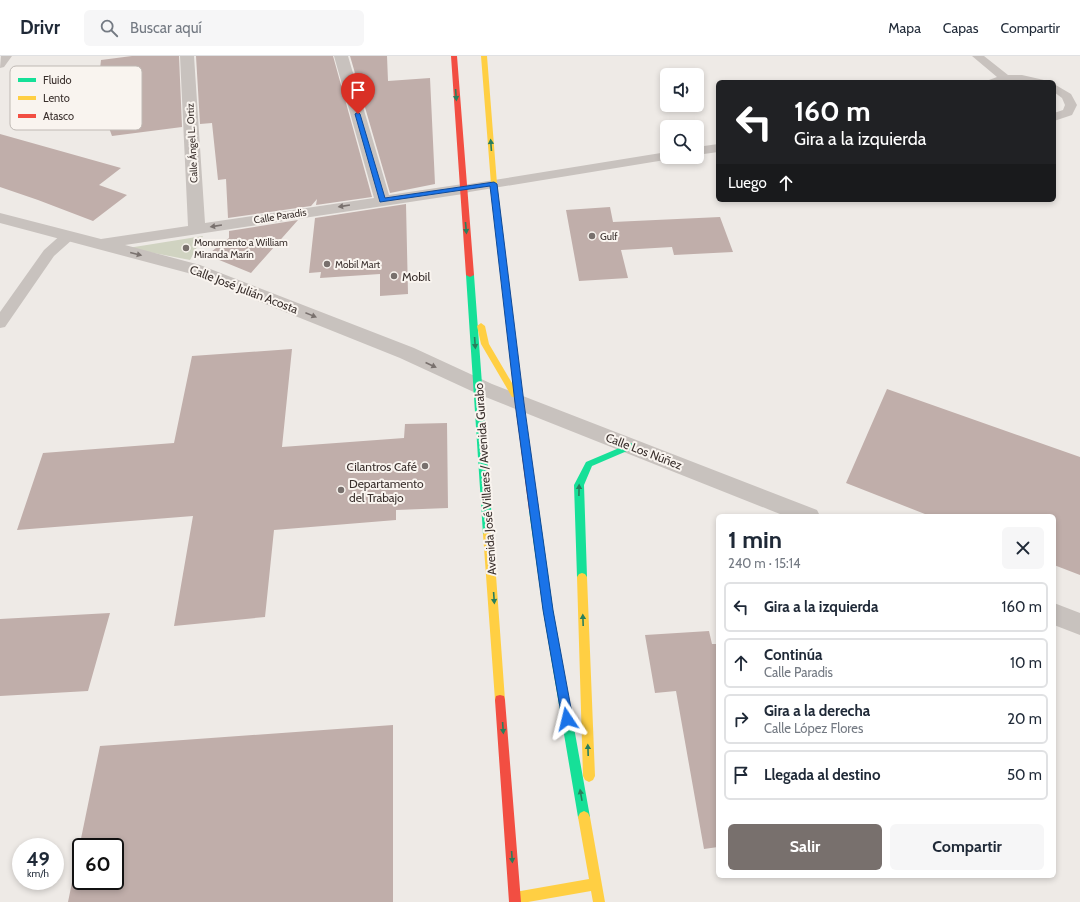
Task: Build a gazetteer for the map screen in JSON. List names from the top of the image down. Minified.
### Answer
{"streets":{"main road":["Avenida José Villares / Avenida Gurabo"],"street":["Calle Ángel L. Ortiz","Calle Paradis","Calle José Julián Acosta","Calle Los Núñez"]},"crossings":[["Calle Ángel L. Ortiz","Calle Paradis"],["Calle Paradis","Calle José Julián Acosta"],["Calle Paradis","Avenida José Villares / Avenida Gurabo"],["Calle José Julián Acosta","Calle Los Núñez"],["Calle José Julián Acosta","Avenida José Villares / Avenida Gurabo"],["Calle Los Núñez","Avenida José Villares / Avenida Gurabo"]],"one_way":["Calle Paradis","Calle José Julián Acosta"],"places":["Gulf","Monumento a William Miranda Marín","Mobil Mart","Mobil","Cilantros Café","Departamento del Trabajo"],"legend":["Fluido","Lento","Atasco"],"page":{"header":"Drivr","search":"Buscar aquí","nav":["Mapa","Capas","Compartir"],"turn":["160 m","Gira a la izquierda"],"then":"Luego","heading":["1 min","240 m · 15:14"],"list":[{"name":"Gira a la izquierda","value":"160 m"},{"name":"Continúa","note":"Calle Paradis","value":"10 m"},{"name":"Gira a la derecha","note":"Calle López Flores","value":"20 m"},{"name":"Llegada al destino","value":"50 m"}],"buttons":["Salir","Compartir"],"speed":"49 km/h","limit":"60"}}
